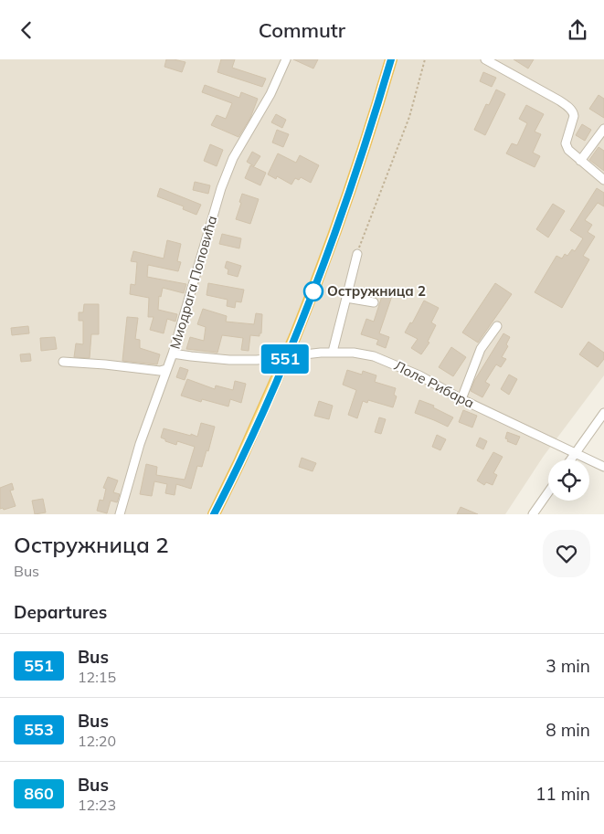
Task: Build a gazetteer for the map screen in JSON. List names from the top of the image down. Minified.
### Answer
{"streets":{"street":["Миодрага Поповића","Лоле Рибара"]},"crossings":[["Миодрага Поповића","Лоле Рибара"]],"places":["Остружница 2"],"lines":["bus line 551"],"page":{"header":"Commutr","on_map":"551","heading":[["Остружница 2","Bus"],"Departures"],"list":[{"mark":"551","name":"Bus","note":"12:15","value":"3 min"},{"mark":"553","name":"Bus","note":"12:20","value":"8 min"},{"mark":"860","name":"Bus","note":"12:23","value":"11 min"}]}}
